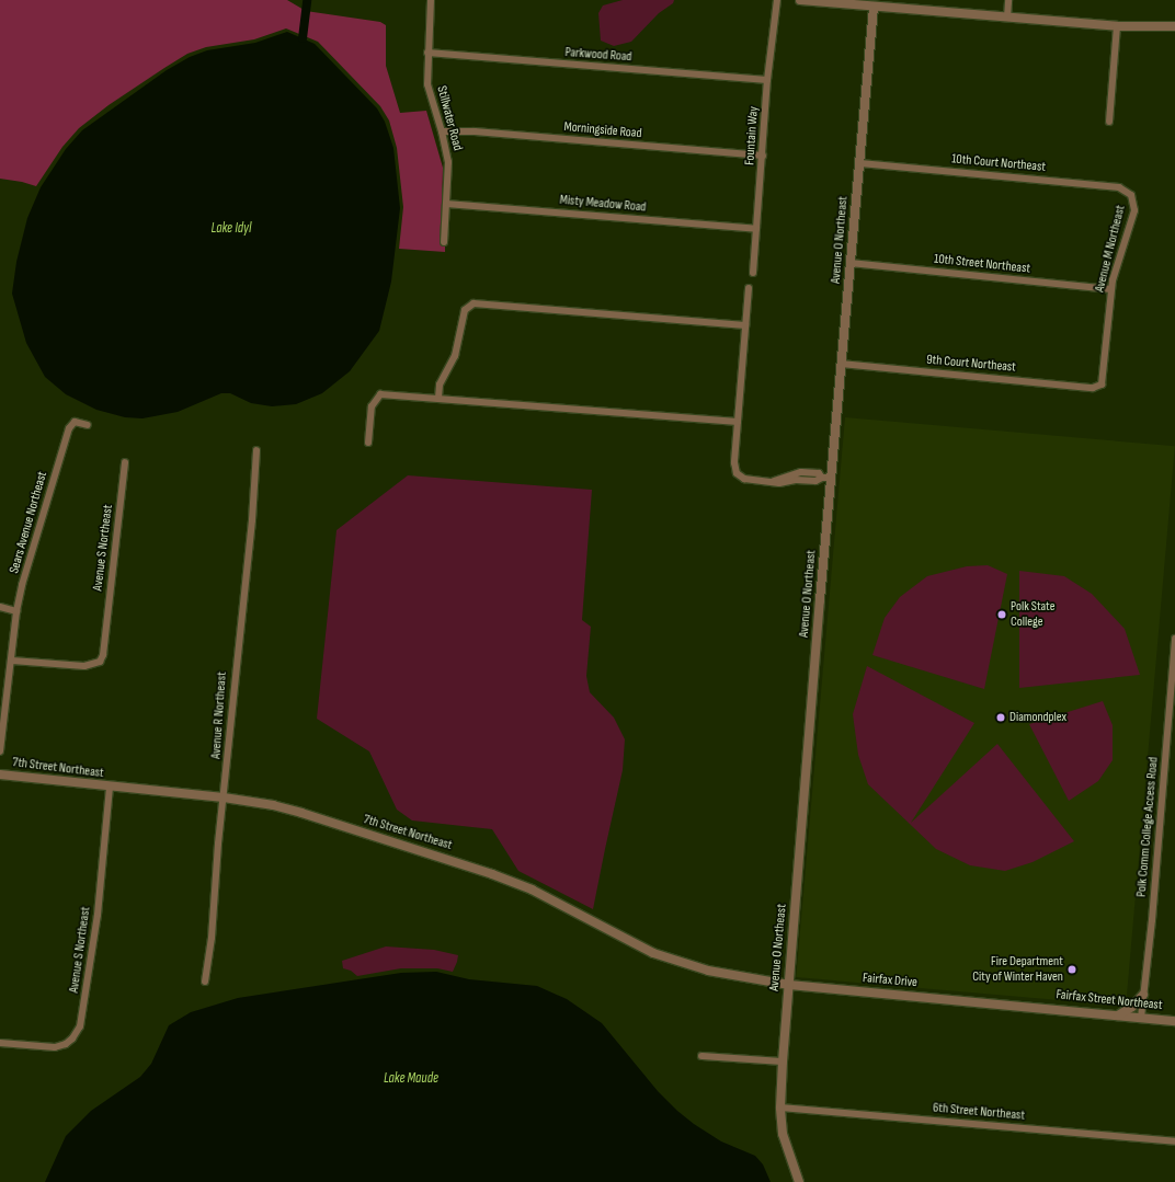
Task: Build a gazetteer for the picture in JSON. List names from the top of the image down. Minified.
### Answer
{"streets":{"street":["Parkwood Road","Stillwater Road","Morningside Road","Fountain Way","10th Court Northeast","Misty Meadow Road","Avenue O Northeast","Avenue M Northeast","10th Street Northeast","9th Court Northeast","Sears Avenue Northeast","Avenue S Northeast","Avenue R Northeast","7th Street Northeast","Polk Comm College Access Road","Fairfax Drive","Fairfax Street Northeast","6th Street Northeast"]},"crossings":[["Parkwood Road","Stillwater Road"],["Parkwood Road","Fountain Way"],["Stillwater Road","Morningside Road"],["Stillwater Road","Misty Meadow Road"],["Morningside Road","Fountain Way"],["Fountain Way","Misty Meadow Road"],["10th Court Northeast","Avenue O Northeast"],["10th Court Northeast","Avenue M Northeast"],["Avenue O Northeast","10th Street Northeast"],["Avenue O Northeast","9th Court Northeast"],["Avenue O Northeast","7th Street Northeast"],["Avenue O Northeast","Fairfax Drive"],["Avenue O Northeast","6th Street Northeast"],["Avenue M Northeast","10th Street Northeast"],["Avenue M Northeast","9th Court Northeast"],["Sears Avenue Northeast","Avenue S Northeast"],["Avenue S Northeast","7th Street Northeast"],["Avenue R Northeast","7th Street Northeast"],["7th Street Northeast","Fairfax Drive"],["Polk Comm College Access Road","Fairfax Street Northeast"],["Fairfax Drive","Fairfax Street Northeast"]],"water":["Lake Idyl","Lake Maude"],"places":["Polk State College","Diamondplex","Fire Department City of Winter Haven"]}
